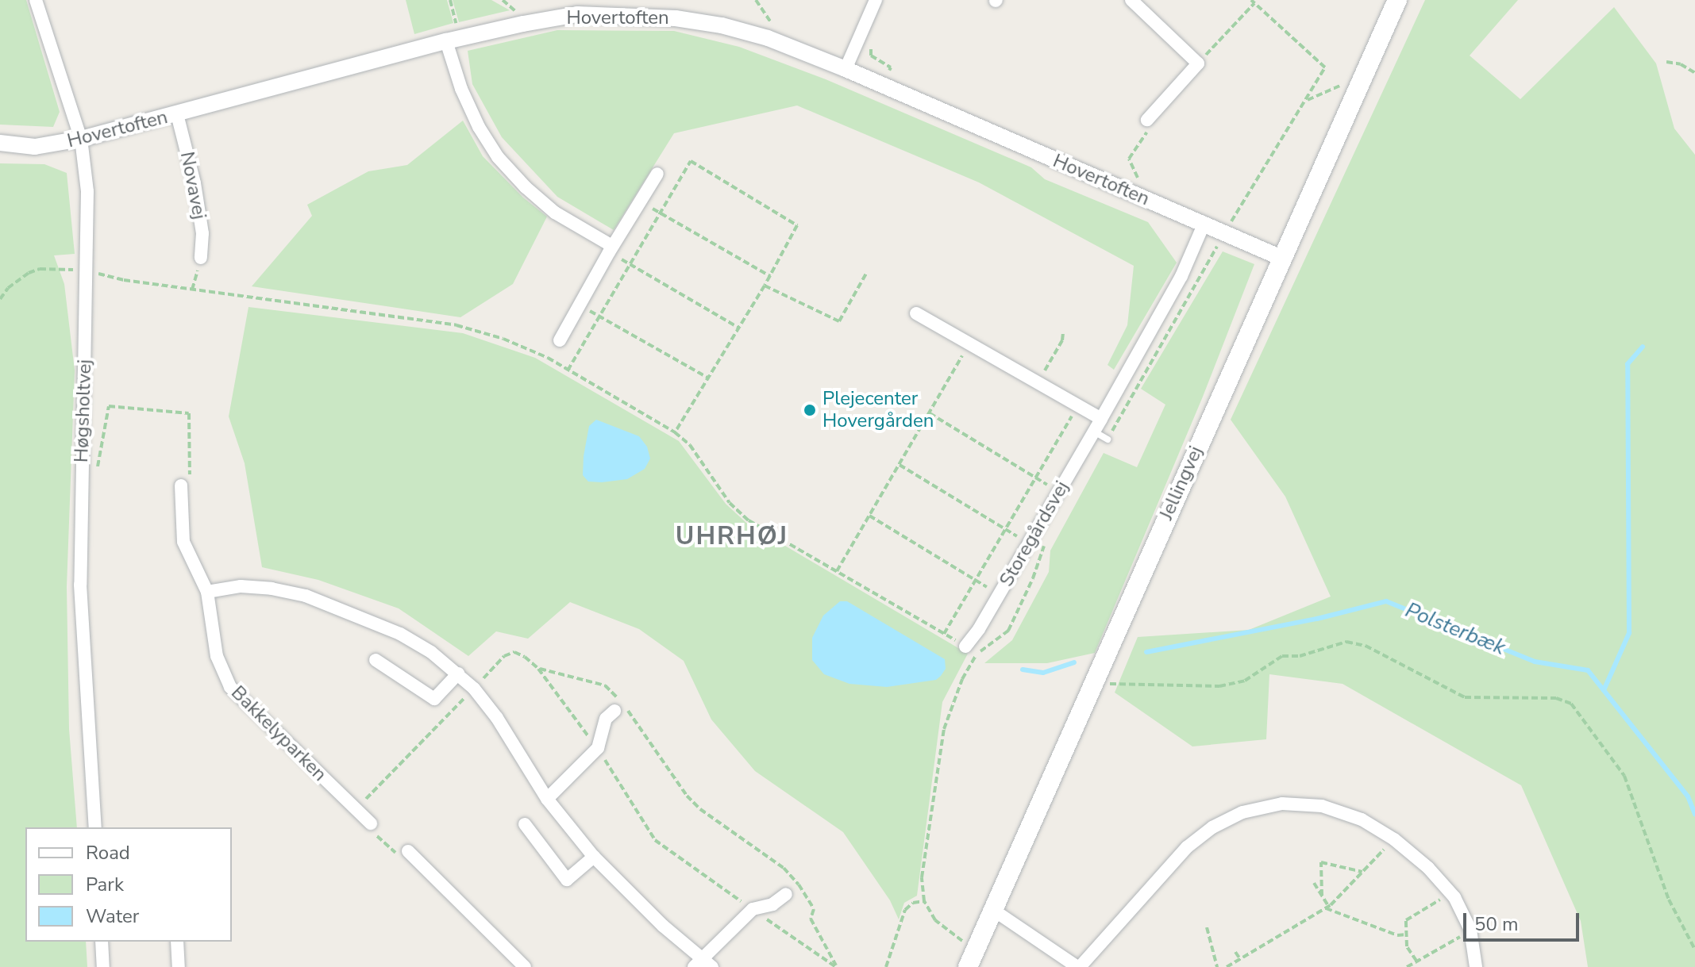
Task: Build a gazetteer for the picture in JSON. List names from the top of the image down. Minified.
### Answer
{"streets":{"main road":["Jellingvej"],"street":["Hovertoften","Novavej","Høgsholtvej","Storegårdsvej","Bakkelyparken"]},"crossings":[["Hovertoften","Novavej"],["Hovertoften","Høgsholtvej"],["Hovertoften","Jellingvej"],["Hovertoften","Storegårdsvej"]],"districts":["UHRHØJ"],"water":["Polsterbæk"],"places":["Plejecenter Hovergården"],"legend":["Road","Park","Water"],"scale_bar":"50 m"}
